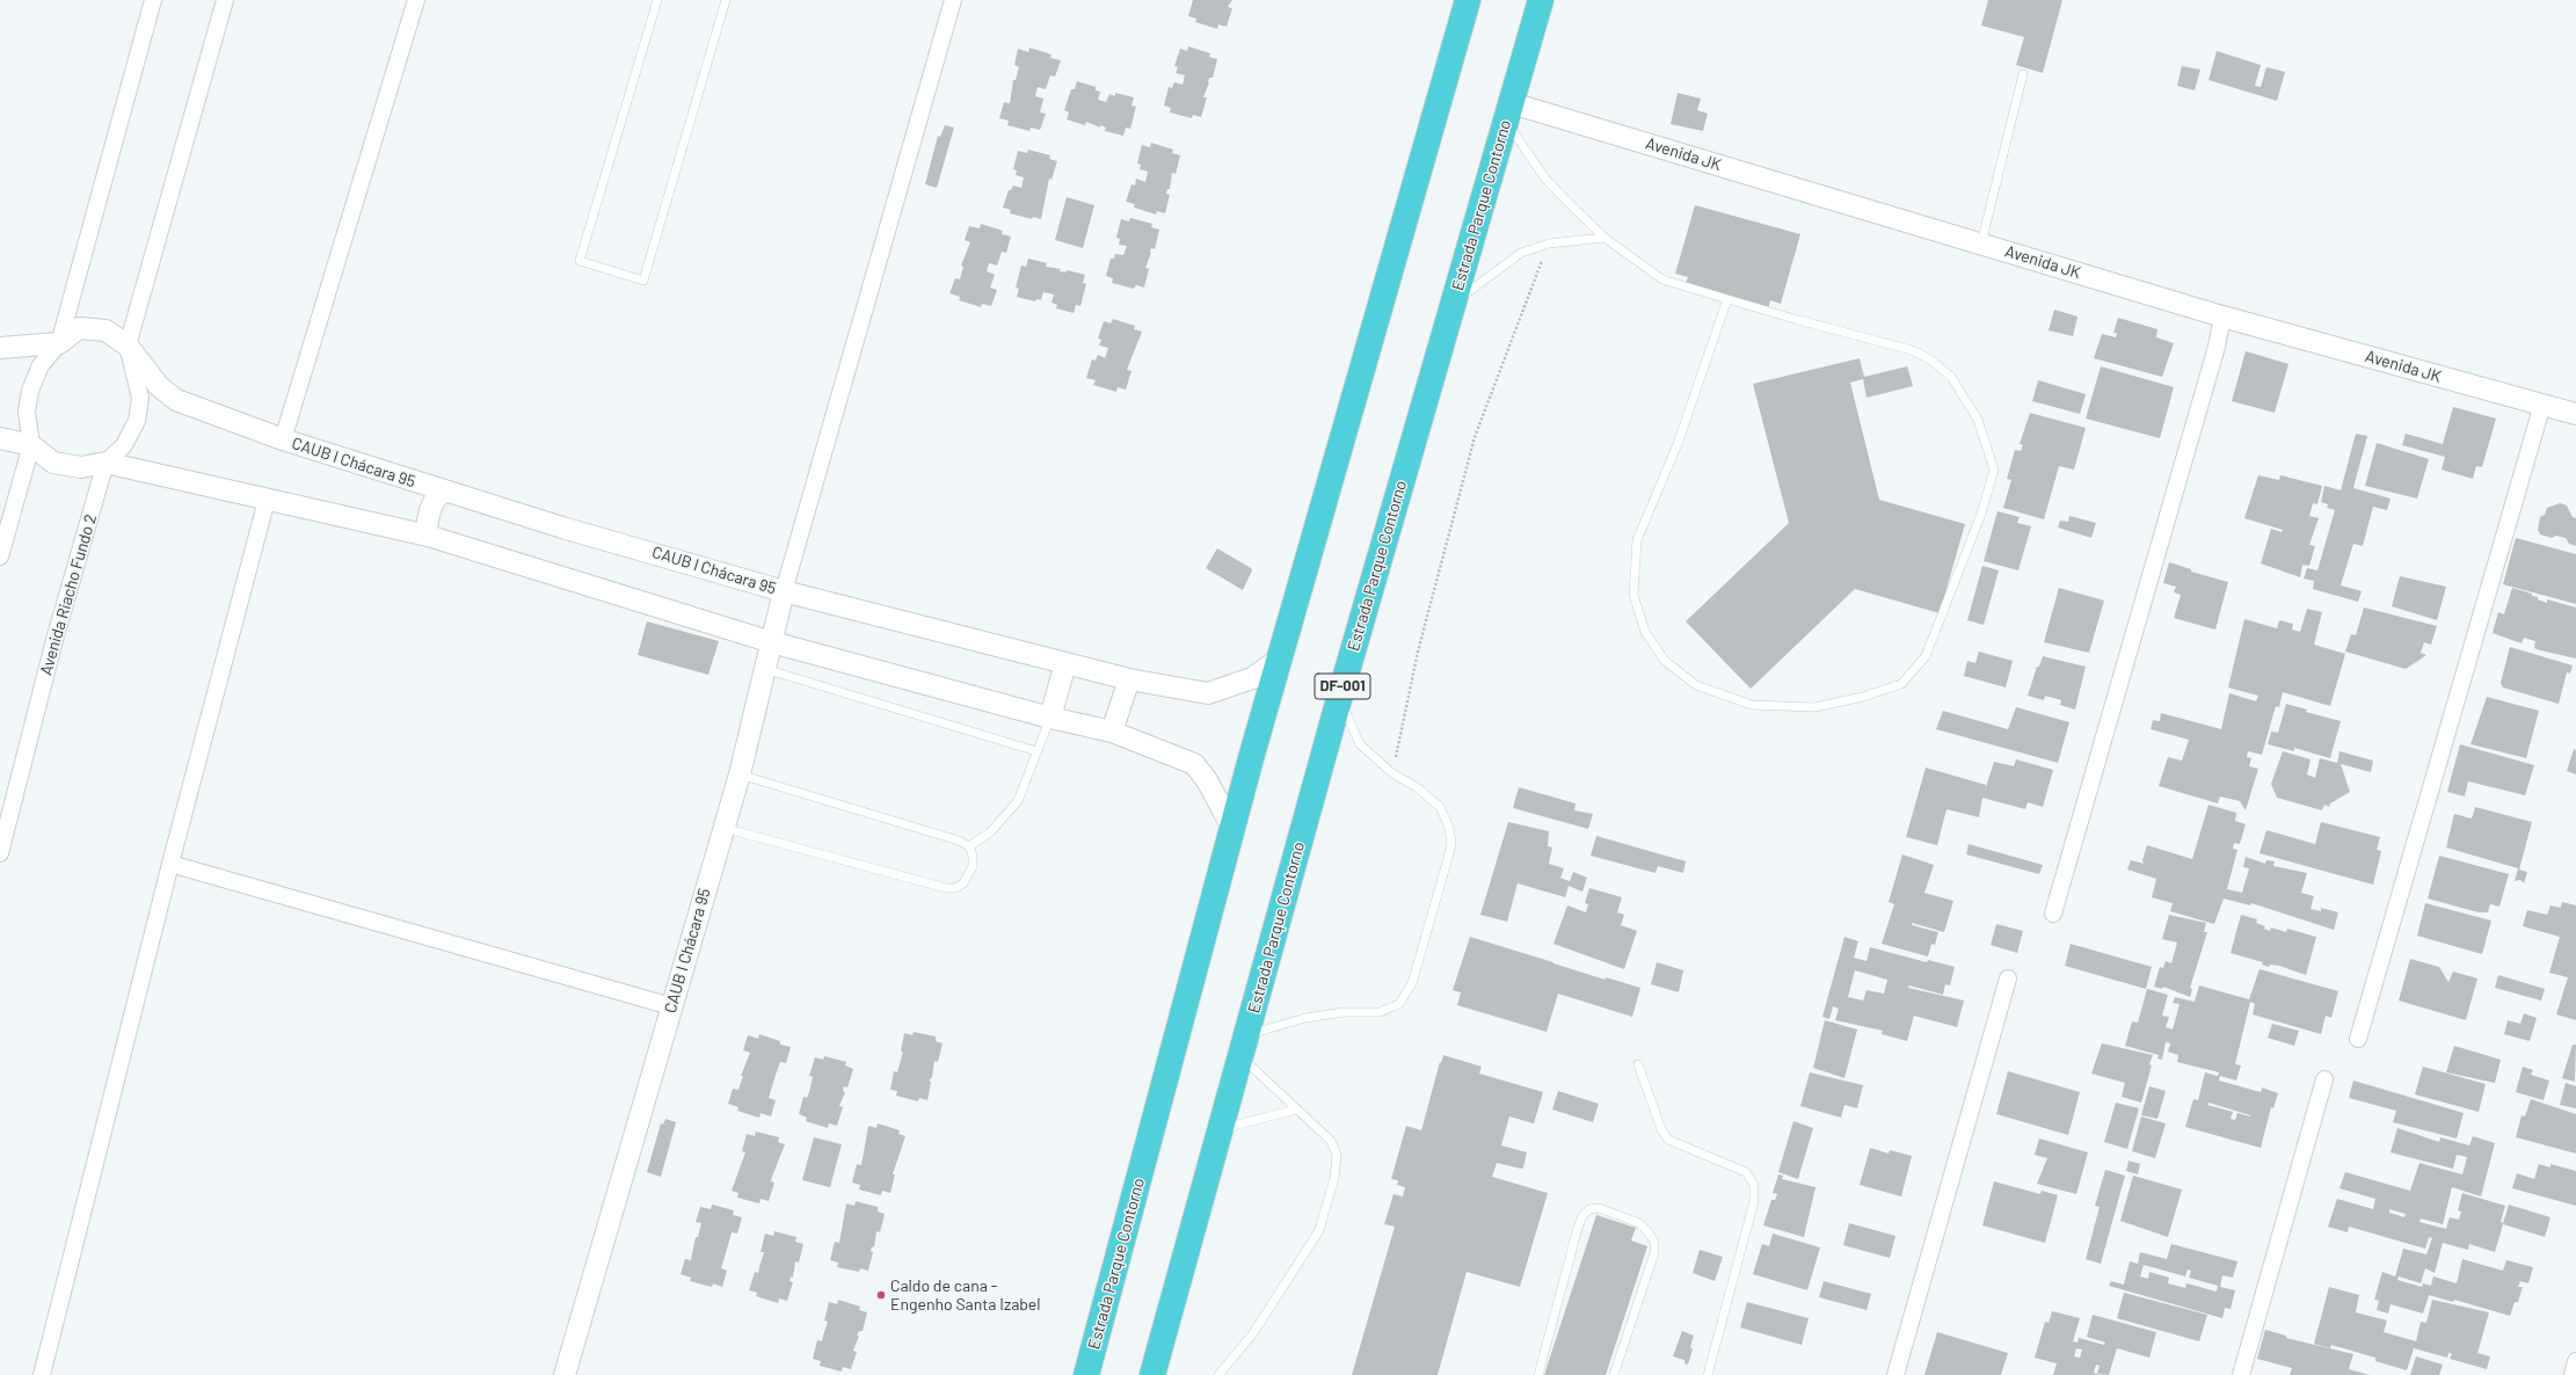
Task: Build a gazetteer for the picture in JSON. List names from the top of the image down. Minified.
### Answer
{"streets":{"highway":["Estrada Parque Contorno","DF-001"],"street":["Avenida JK","CAUB I Chácara 95","Avenida Riacho Fundo 2"]},"crossings":[["Avenida JK","Estrada Parque Contorno"],["CAUB I Chácara 95","Avenida Riacho Fundo 2"]],"places":["Caldo de cana - Engenho Santa Izabel"]}
